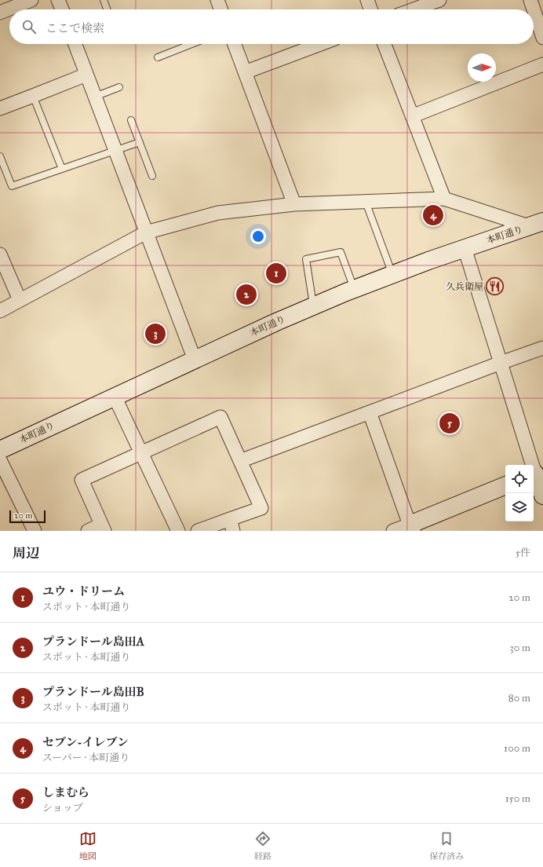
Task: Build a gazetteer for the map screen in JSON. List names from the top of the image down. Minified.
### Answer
{"streets":{"main road":["本町通り"]},"places":{"restaurant":["久兵衛屋"]},"scale_bar":"20 m","north":"right","page":{"search":"ここで検索","pins":["4","1","2","3","5"],"scale":"20 m","heading":["周辺","5件"],"list":[{"mark":"1","name":"ユウ・ドリーム","note":"スポット · 本町通り","value":"20 m"},{"mark":"2","name":"プランドール島田A","note":"スポット · 本町通り","value":"30 m"},{"mark":"3","name":"プランドール島田B","note":"スポット · 本町通り","value":"80 m"},{"mark":"4","name":"セブン-イレブン","note":"スーパー · 本町通り","value":"100 m"},{"mark":"5","name":"しまむら","note":"ショップ","value":"150 m"}],"nav":["地図","経路","保存済み"]}}
